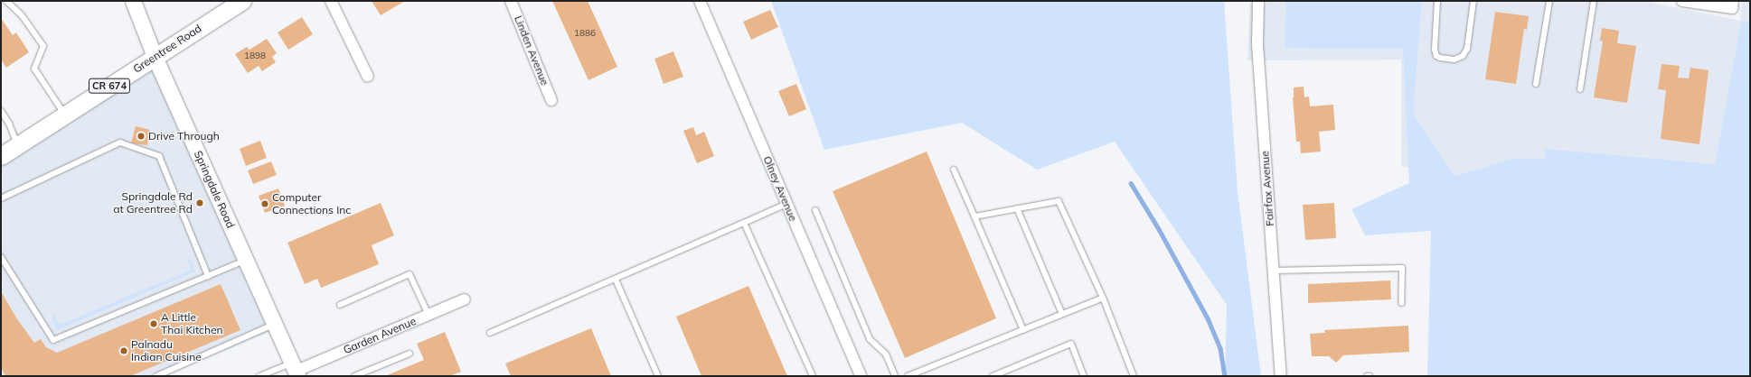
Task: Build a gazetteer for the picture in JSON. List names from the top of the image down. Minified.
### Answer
{"streets":{"main road":["Greentree Road","CR 674","Springdale Road"],"street":["Linden Avenue","Olney Avenue","Fairfax Avenue","Garden Avenue"]},"crossings":[["Greentree Road","Springdale Road"],["Springdale Road","Garden Avenue"]],"places":["Drive Through","Springdale Rd at Greentree Rd","Computer Connections Inc","A Little Thai Kitchen","Palnadu Indian Cuisine"],"house_numbers":["1886","1898"]}
